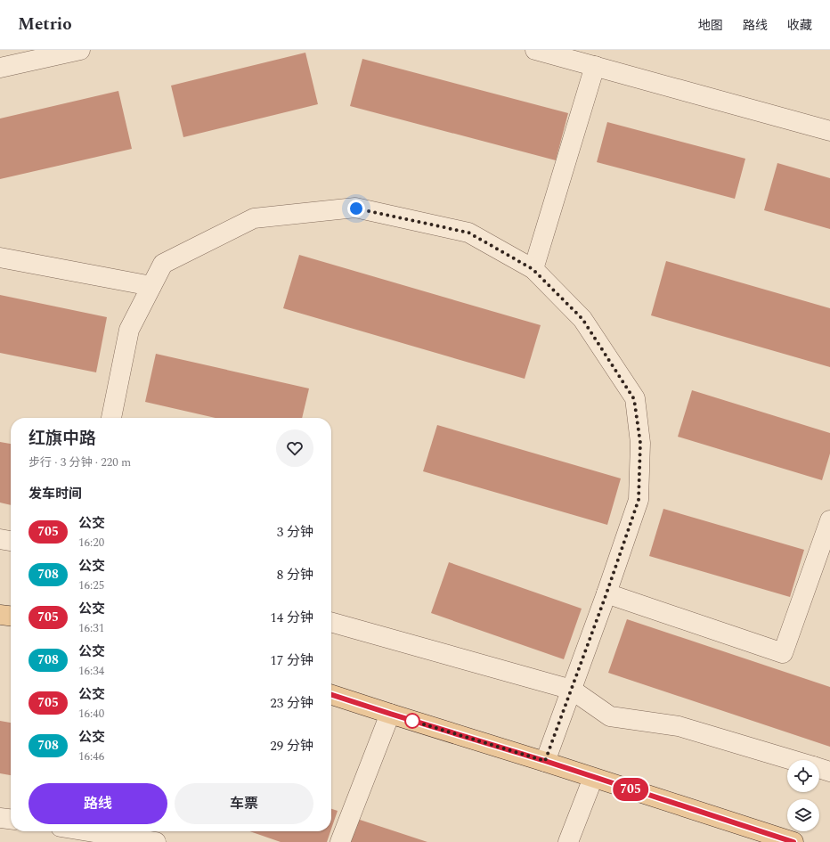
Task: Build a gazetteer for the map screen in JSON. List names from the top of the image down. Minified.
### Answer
{"lines":["bus line 705"],"page":{"header":"Metrio","nav":["地图","路线","收藏"],"on_map":"705","heading":[["红旗中路","步行 · 3 分钟 · 220 m"],"发车时间"],"list":[{"mark":"705","name":"公交","note":"16:20","value":"3 分钟"},{"mark":"708","name":"公交","note":"16:25","value":"8 分钟"},{"mark":"705","name":"公交","note":"16:31","value":"14 分钟"},{"mark":"708","name":"公交","note":"16:34","value":"17 分钟"},{"mark":"705","name":"公交","note":"16:40","value":"23 分钟"},{"mark":"708","name":"公交","note":"16:46","value":"29 分钟"}],"buttons":["路线","车票"]}}
